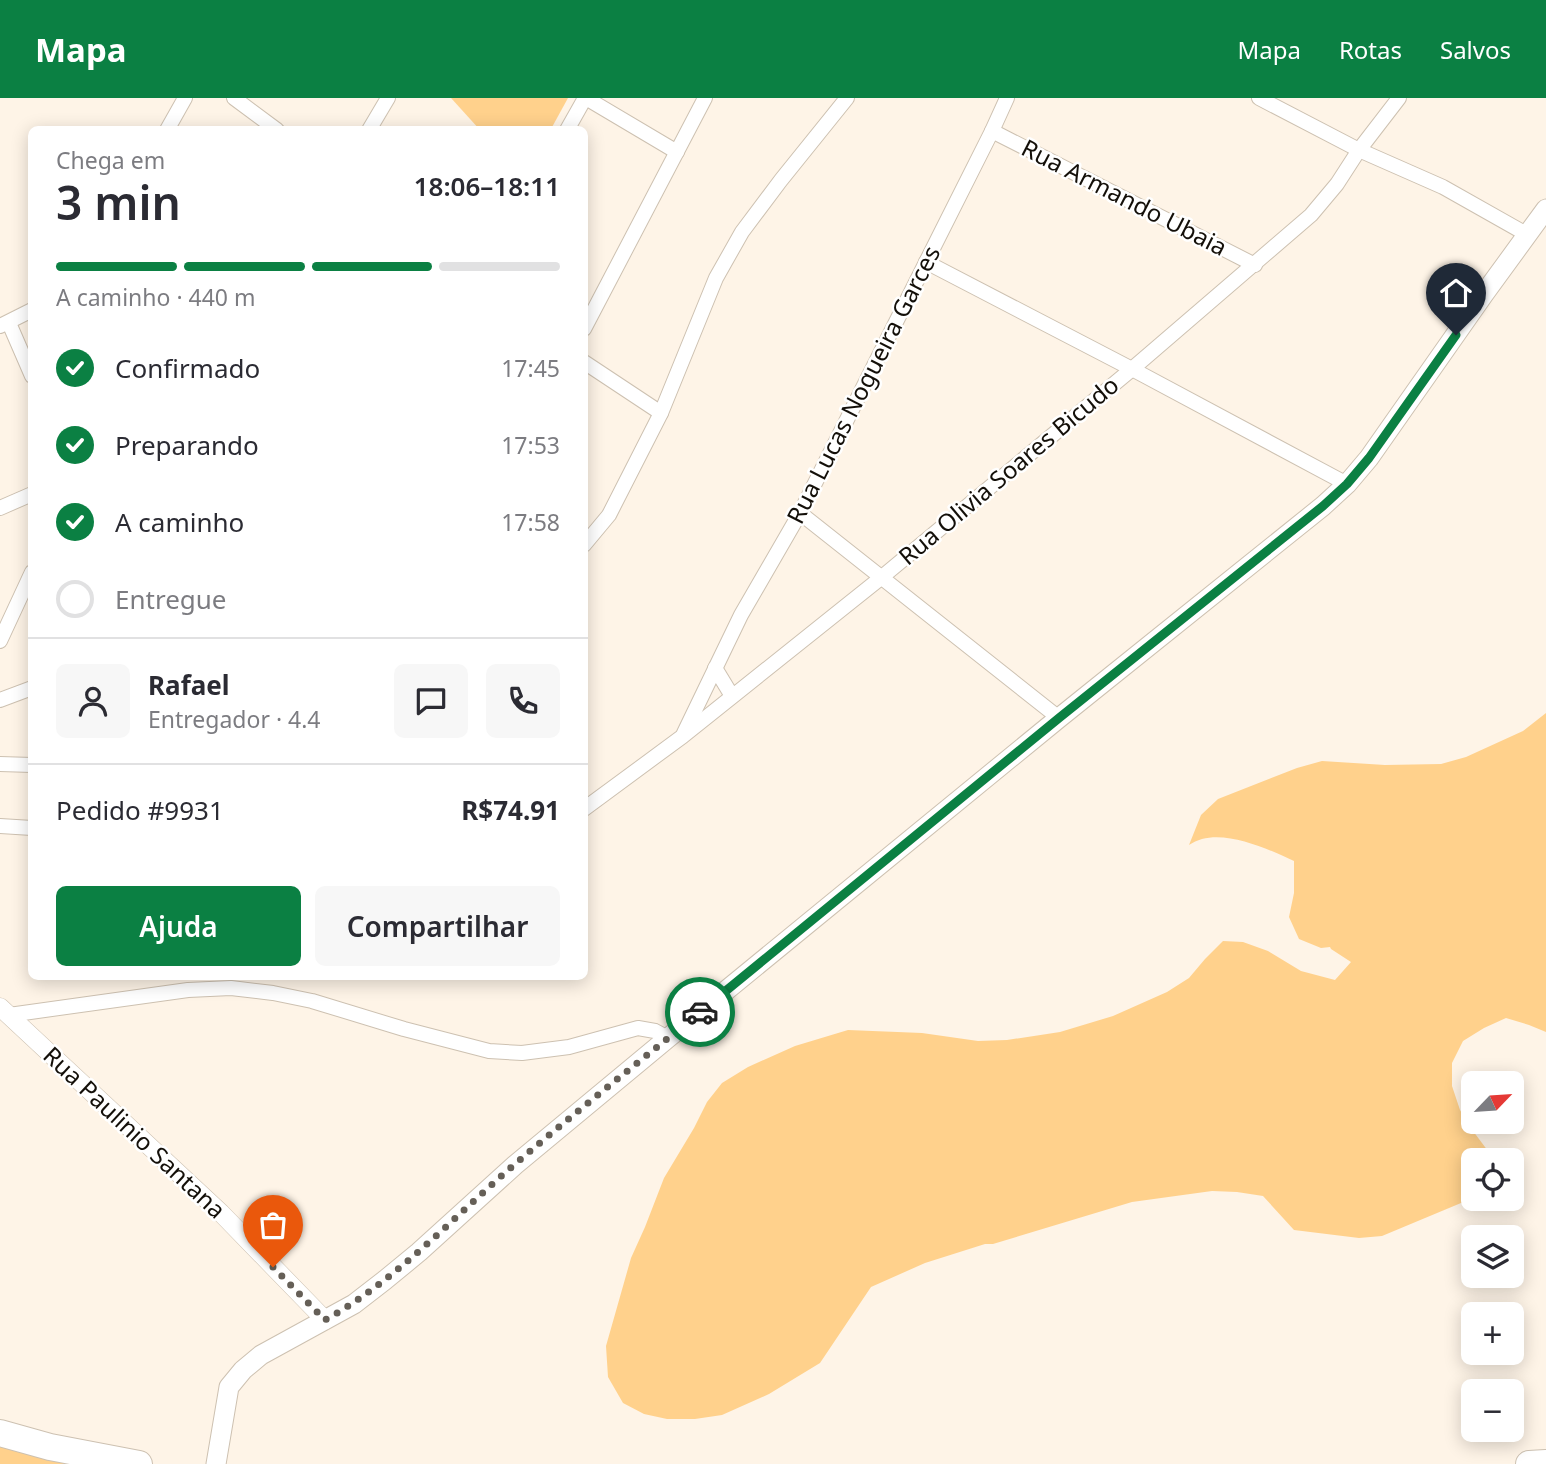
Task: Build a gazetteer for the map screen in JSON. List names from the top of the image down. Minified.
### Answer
{"streets":{"street":["Rua Armando Ubaia","Rua Lucas Nogueira Garces","Rua Olivia Soares Bicudo","Rua Paulinio Santana"]},"crossings":[["Rua Armando Ubaia","Rua Lucas Nogueira Garces"],["Rua Armando Ubaia","Rua Olivia Soares Bicudo"],["Rua Lucas Nogueira Garces","Rua Olivia Soares Bicudo"]],"north":"top right","page":{"header":"Mapa","nav":["Mapa","Rotas","Salvos"],"heading":["3 min","Chega em","18:06–18:11"],"panel":["Rafael","Entregador · 4.4","Pedido #9931","R$74.91"],"bar":"A caminho · 440 m","list":[["Confirmado","17:45"],["Preparando","17:53"],["A caminho","17:58"],"Entregue"],"buttons":["Ajuda","Compartilhar"],"map_buttons":["+","−"]}}
